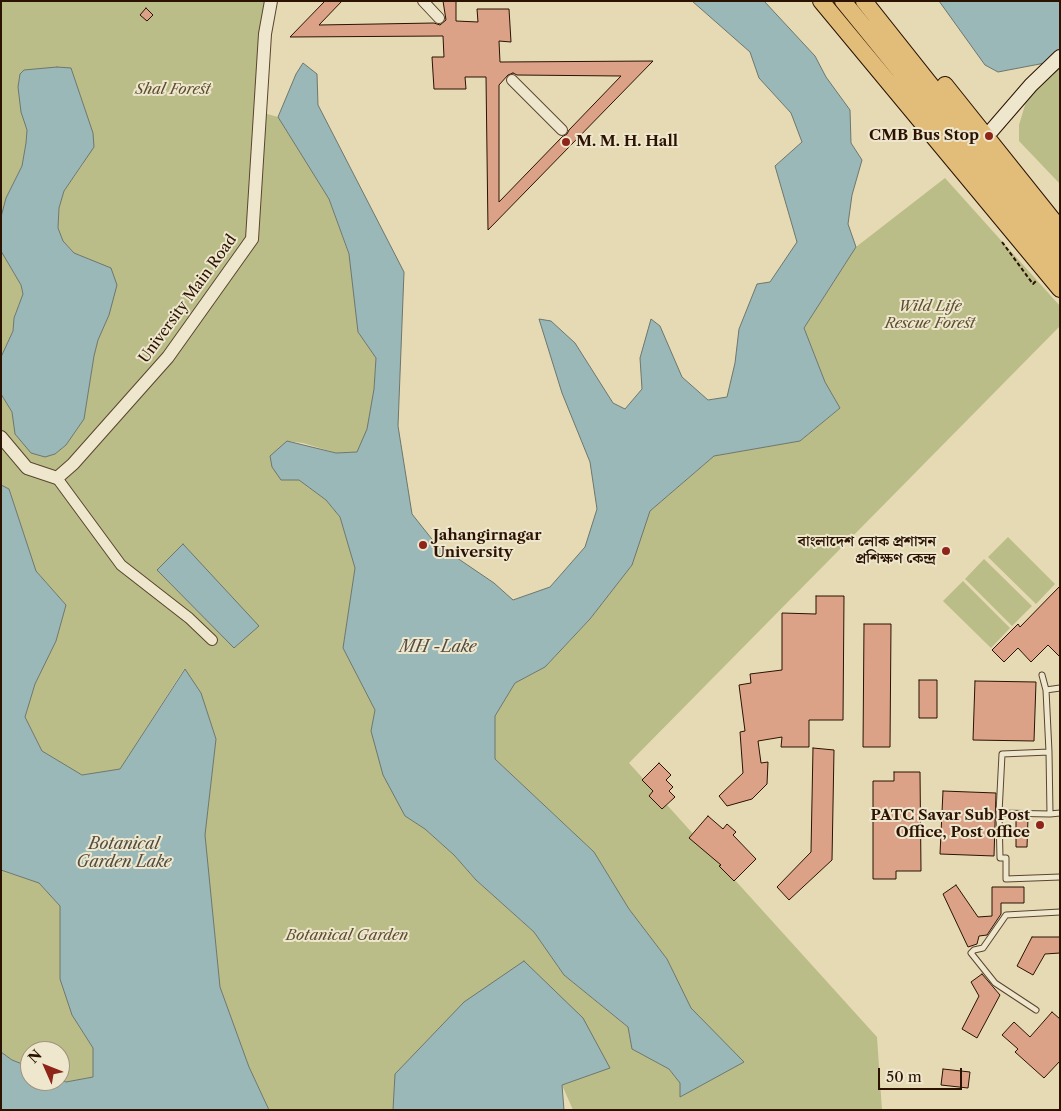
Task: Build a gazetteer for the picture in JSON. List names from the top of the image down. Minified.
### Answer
{"streets":{"street":["University Main Road"]},"water":["MH -Lake","Botanical Garden Lake"],"parks":["Shal Forest","Wild Life Rescue Forest","Botanical Garden"],"places":["CMB Bus Stop","M. M. H. Hall","Jahangirnagar University","বাংলাদেশ লোক প্রশাসন প্রশিক্ষণ কেন্দ্র","PATC Savar Sub Post Office, Post office"],"scale_bar":"50 m","north":"top left"}
